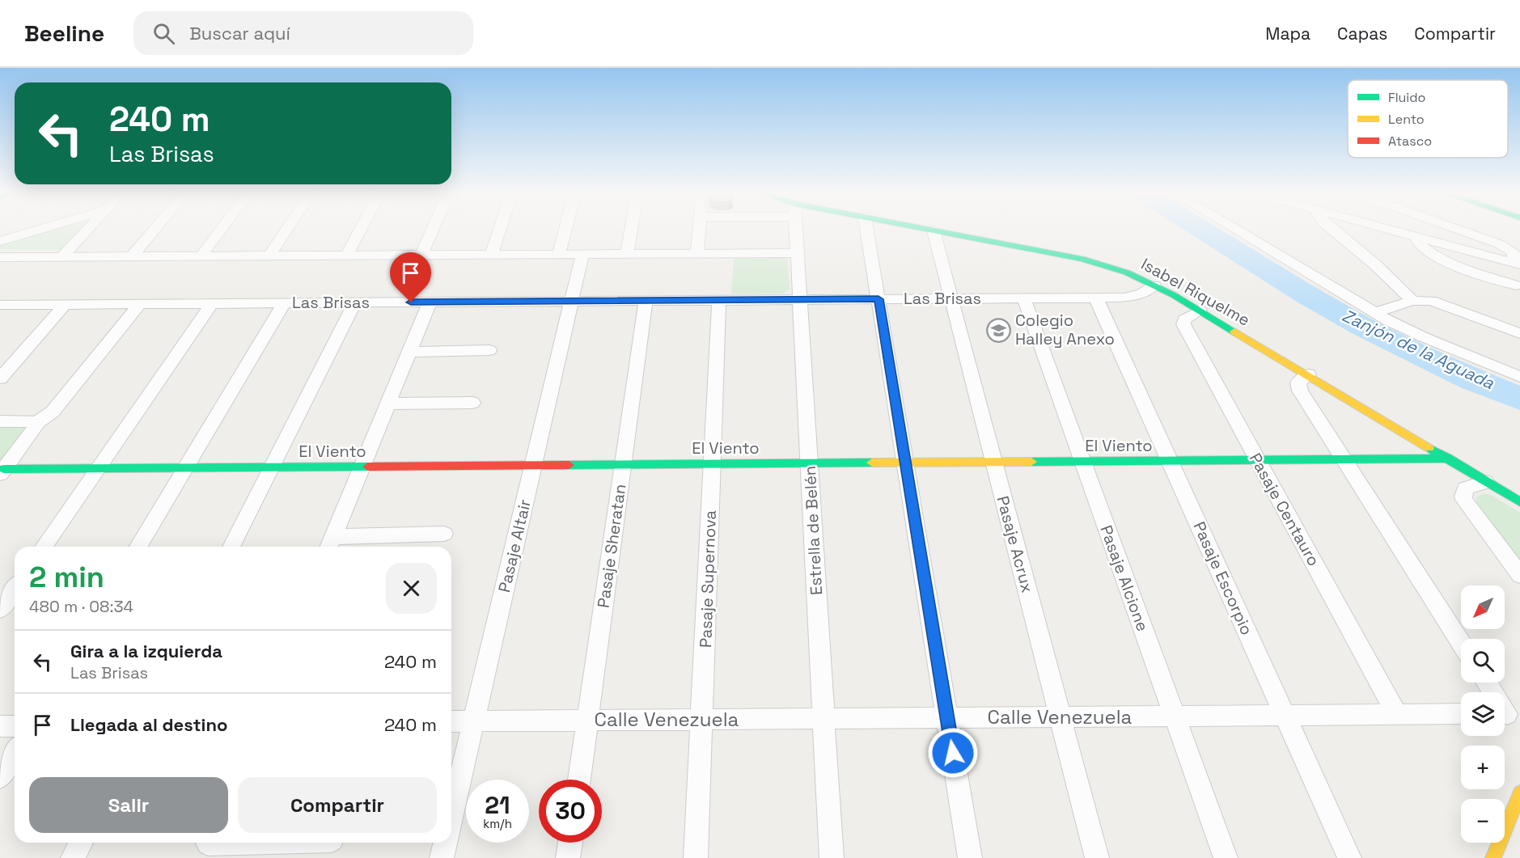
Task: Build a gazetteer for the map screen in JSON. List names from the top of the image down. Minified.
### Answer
{"streets":{"main road":["Isabel Riquelme","El Viento"],"street":["Las Brisas","Pasaje Centauro","Estrella de Belén","Pasaje Acrux","Pasaje Altair","Pasaje Sheratan","Pasaje Alcione","Pasaje Escorpio","Pasaje Supernova","Calle Venezuela"]},"crossings":[["Isabel Riquelme","Las Brisas"],["Isabel Riquelme","El Viento"],["Isabel Riquelme","Pasaje Centauro"],["Isabel Riquelme","Pasaje Acrux"],["Las Brisas","Estrella de Belén"],["Las Brisas","Pasaje Acrux"],["Las Brisas","Pasaje Altair"],["Las Brisas","Pasaje Sheratan"],["Las Brisas","Pasaje Alcione"],["Las Brisas","Pasaje Escorpio"],["Las Brisas","Pasaje Supernova"],["El Viento","Pasaje Centauro"],["El Viento","Estrella de Belén"],["El Viento","Pasaje Acrux"],["El Viento","Pasaje Altair"],["El Viento","Pasaje Sheratan"],["El Viento","Pasaje Alcione"],["El Viento","Pasaje Escorpio"],["El Viento","Pasaje Supernova"],["Pasaje Centauro","Calle Venezuela"],["Estrella de Belén","Calle Venezuela"],["Pasaje Acrux","Calle Venezuela"],["Pasaje Altair","Calle Venezuela"],["Pasaje Sheratan","Calle Venezuela"],["Pasaje Alcione","Calle Venezuela"],["Pasaje Escorpio","Calle Venezuela"],["Pasaje Supernova","Calle Venezuela"]],"water":["Zanjón de la Aguada"],"places":{"school or university":["Colegio Halley Anexo"]},"legend":["Fluido","Lento","Atasco"],"north":"bottom left","page":{"header":"Beeline","search":"Buscar aquí","nav":["Mapa","Capas","Compartir"],"turn":["240 m","Las Brisas"],"heading":["2 min","480 m · 08:34"],"map_buttons":["+","−"],"list":[{"name":"Gira a la izquierda","note":"Las Brisas","value":"240 m"},{"name":"Llegada al destino","value":"240 m"}],"buttons":["Salir","Compartir"],"speed":"21 km/h","limit":"30"}}
